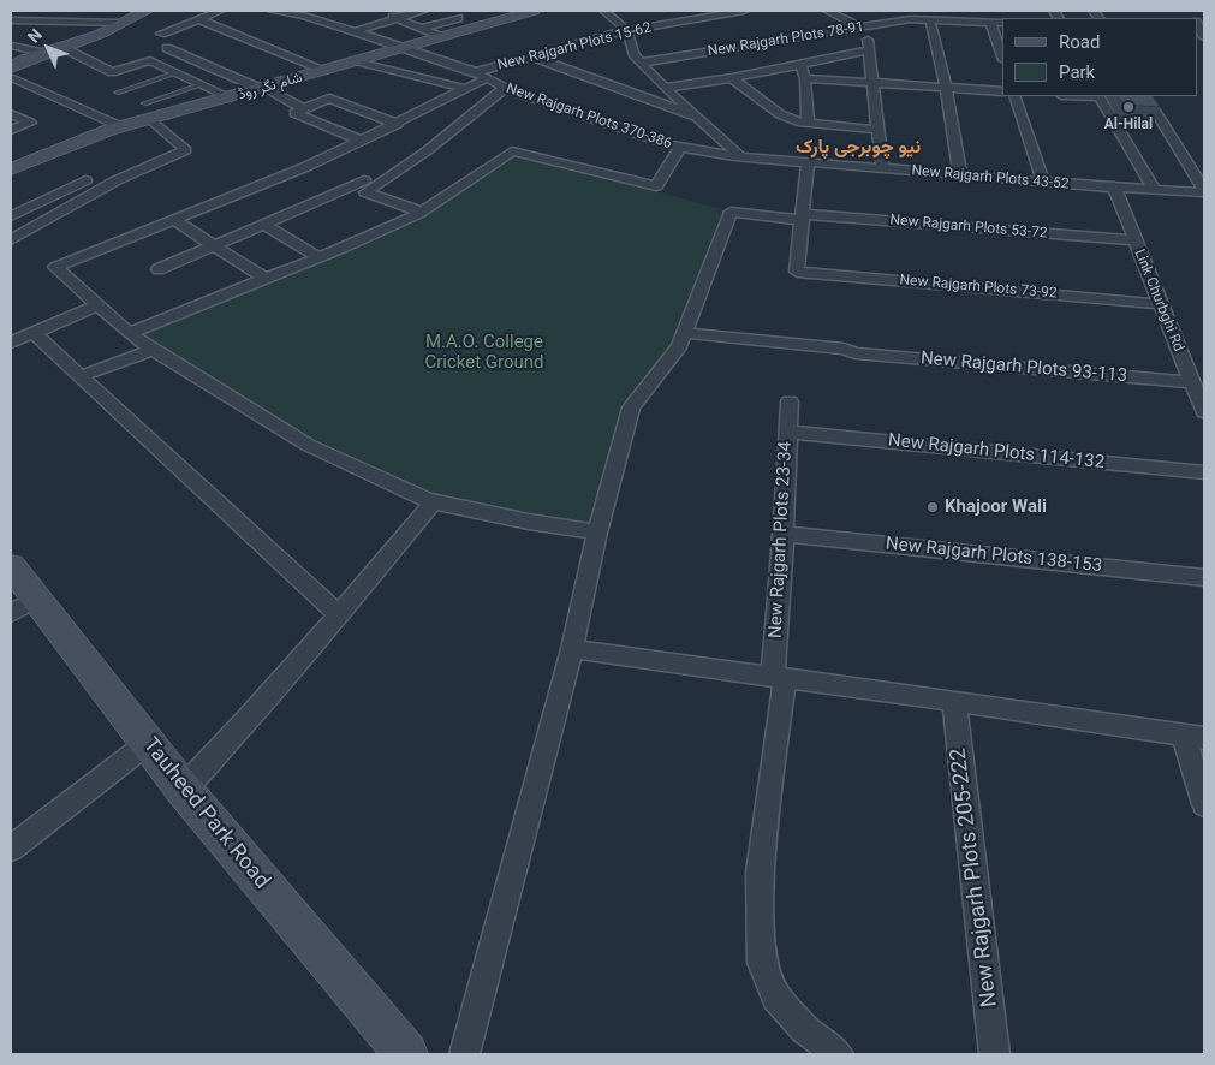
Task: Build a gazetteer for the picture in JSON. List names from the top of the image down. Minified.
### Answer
{"streets":{"main road":["شام نگر روڈ","Tauheed Park Road"],"street":["New Rajgarh Plots 78-91","New Rajgarh Plots 15-62","New Rajgarh Plots 370-386","New Rajgarh Plots 43-52","New Rajgarh Plots 53-72","New Rajgarh Plots 73-92","Link Churbghi Rd","New Rajgarh Plots 93-113","New Rajgarh Plots 114-132","New Rajgarh Plots 23-34","New Rajgarh Plots 138-153","New Rajgarh Plots 205-222"]},"crossings":[["New Rajgarh Plots 15-62","New Rajgarh Plots 370-386"],["شام نگر روڈ","New Rajgarh Plots 370-386"],["New Rajgarh Plots 370-386","New Rajgarh Plots 43-52"],["New Rajgarh Plots 43-52","Link Churbghi Rd"],["New Rajgarh Plots 53-72","New Rajgarh Plots 73-92"],["New Rajgarh Plots 53-72","Link Churbghi Rd"],["New Rajgarh Plots 53-72","New Rajgarh Plots 93-113"],["New Rajgarh Plots 73-92","Link Churbghi Rd"],["Link Churbghi Rd","New Rajgarh Plots 93-113"],["New Rajgarh Plots 114-132","New Rajgarh Plots 23-34"],["New Rajgarh Plots 23-34","New Rajgarh Plots 138-153"]],"districts":["نیو چوبرجی پارک"],"parks":["M.A.O. College Cricket Ground"],"places":["Al-Hilal","Khajoor Wali"],"legend":["Road","Park"],"north":"top left"}
